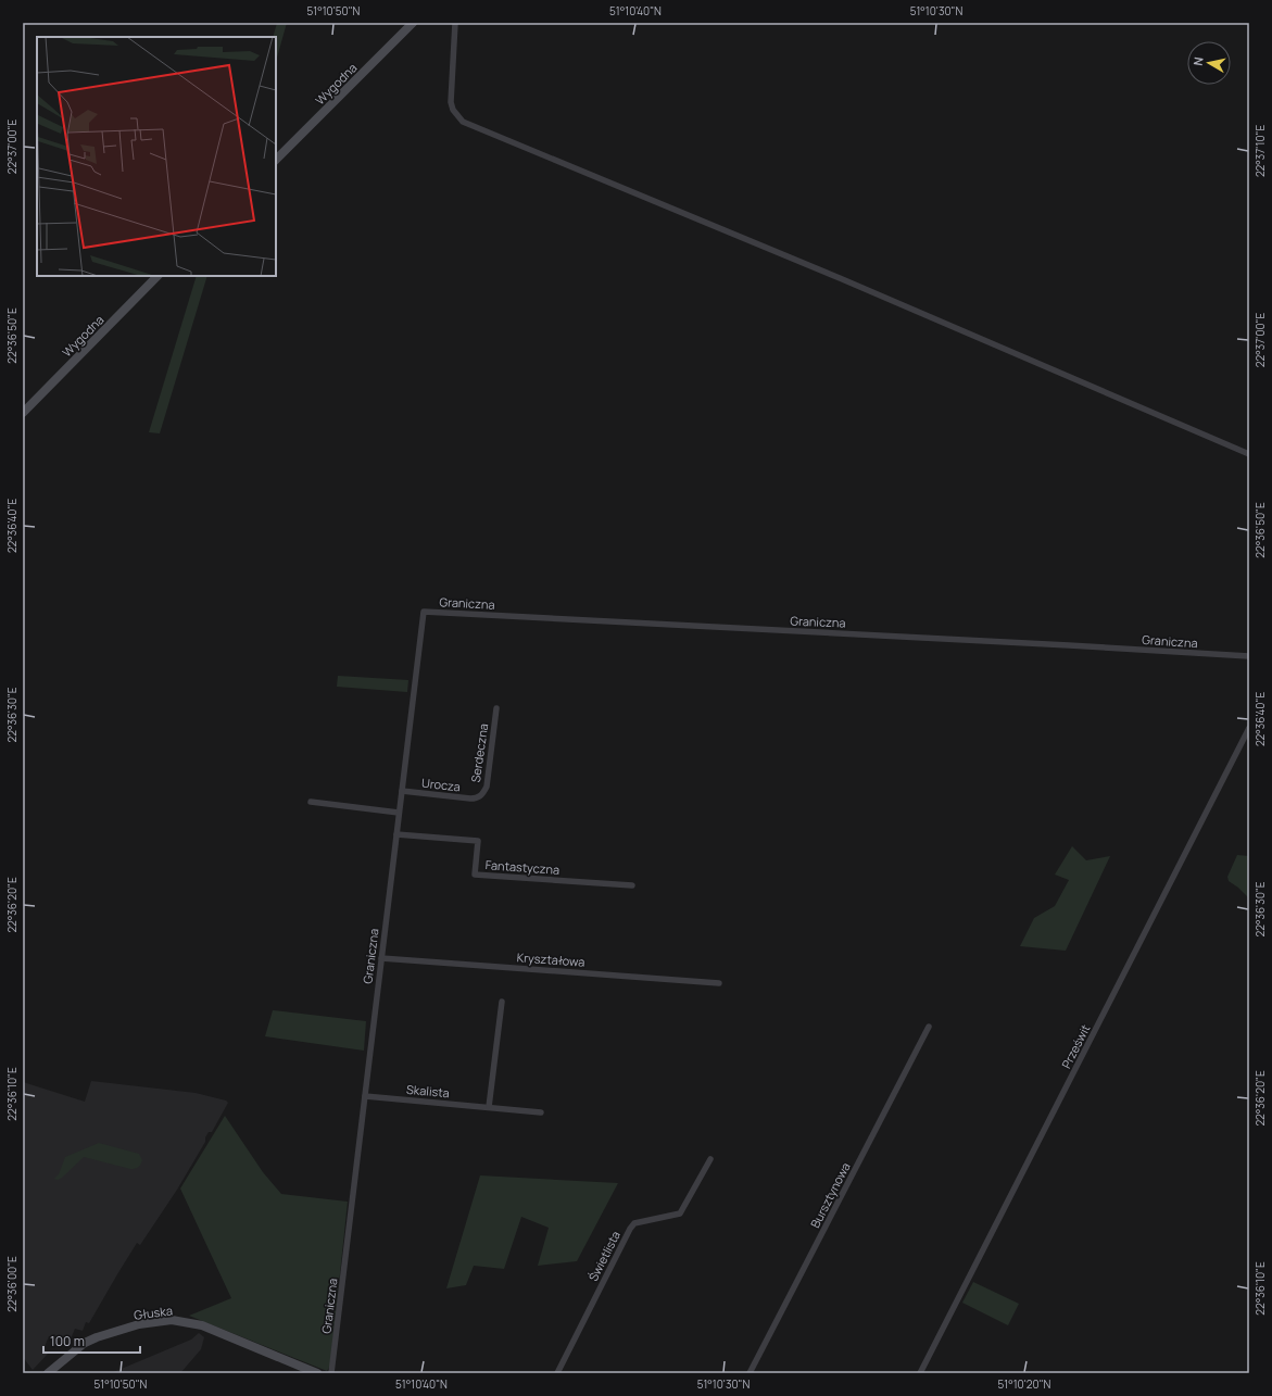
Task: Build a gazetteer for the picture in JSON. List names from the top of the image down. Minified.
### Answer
{"streets":{"street":["Wygodna","Graniczna","Serdeczna","Urocza","Fantastyczna","Kryształowa","Prześwit","Skalista","Bursztynowa","Świetlista","Głuska"]},"crossings":[["Graniczna","Urocza"],["Graniczna","Fantastyczna"],["Graniczna","Kryształowa"],["Graniczna","Skalista"],["Serdeczna","Urocza"]],"scale_bar":"100 m","north":"left","coordinates":["51°10'50\"N","51°10'40\"N","51°10'30\"N","22°37'00\"E","22°37'10\"E","22°36'50\"E","22°36'40\"E","22°36'30\"E","22°36'20\"E","22°36'10\"E","22°36'00\"E","51°10'20\"N"]}
